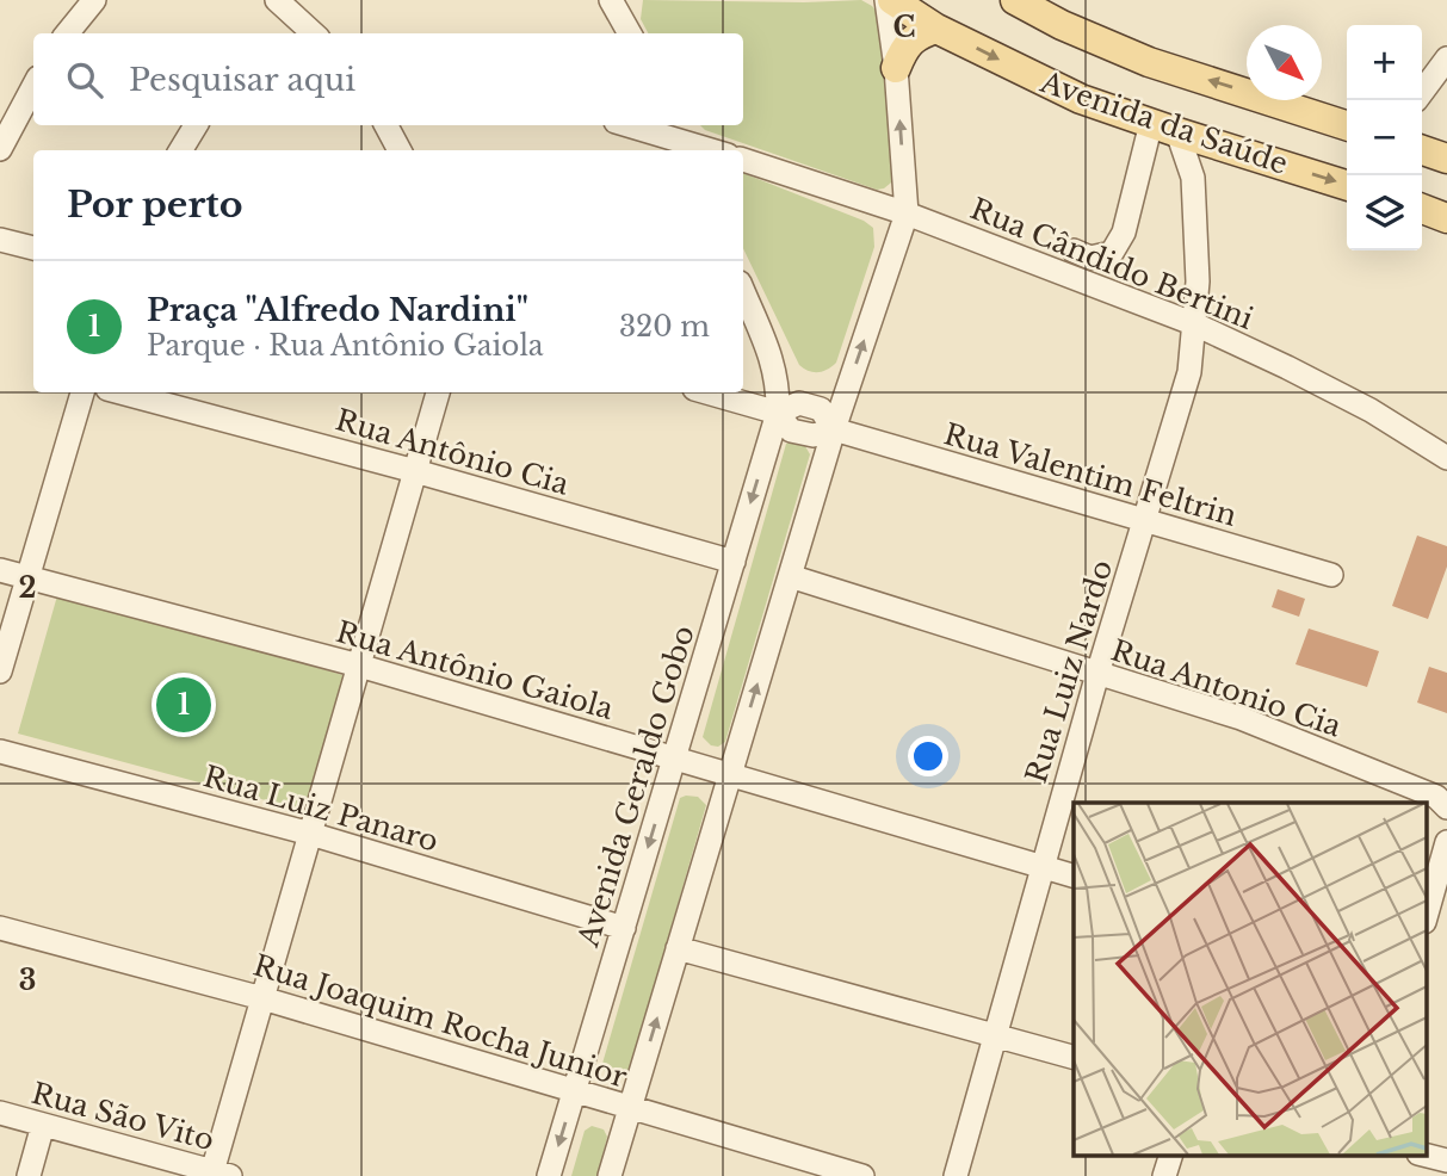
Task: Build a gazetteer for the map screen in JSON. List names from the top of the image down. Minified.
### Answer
{"streets":{"main road":["Avenida da Saúde"],"street":["Rua Cândido Bertini","Rua Antônio Cia","Rua Valentim Feltrin","Rua Antônio Gaiola","Rua Luiz Nardo","Rua Antonio Cia","Avenida Geraldo Gobo","Rua Luiz Panaro","Rua Joaquim Rocha Junior","Rua São Vito"]},"crossings":[["Avenida da Saúde","Rua Luiz Nardo"],["Rua Cândido Bertini","Rua Luiz Nardo"],["Rua Antônio Cia","Avenida Geraldo Gobo"],["Rua Valentim Feltrin","Rua Luiz Nardo"],["Rua Valentim Feltrin","Avenida Geraldo Gobo"],["Rua Antônio Gaiola","Rua Luiz Nardo"],["Rua Antônio Gaiola","Avenida Geraldo Gobo"],["Rua Luiz Nardo","Rua Antonio Cia"],["Avenida Geraldo Gobo","Rua Luiz Panaro"],["Avenida Geraldo Gobo","Rua Joaquim Rocha Junior"]],"north":"bottom right","page":{"map_buttons":["+","−"],"search":"Pesquisar aqui","heading":"Por perto","list":[{"mark":"1","name":"Praça \"Alfredo Nardini\"","note":"Parque · Rua Antônio Gaiola","value":"320 m"}],"pins":"1"},"grid":{"columns":["C"],"rows":["2","3"]}}
